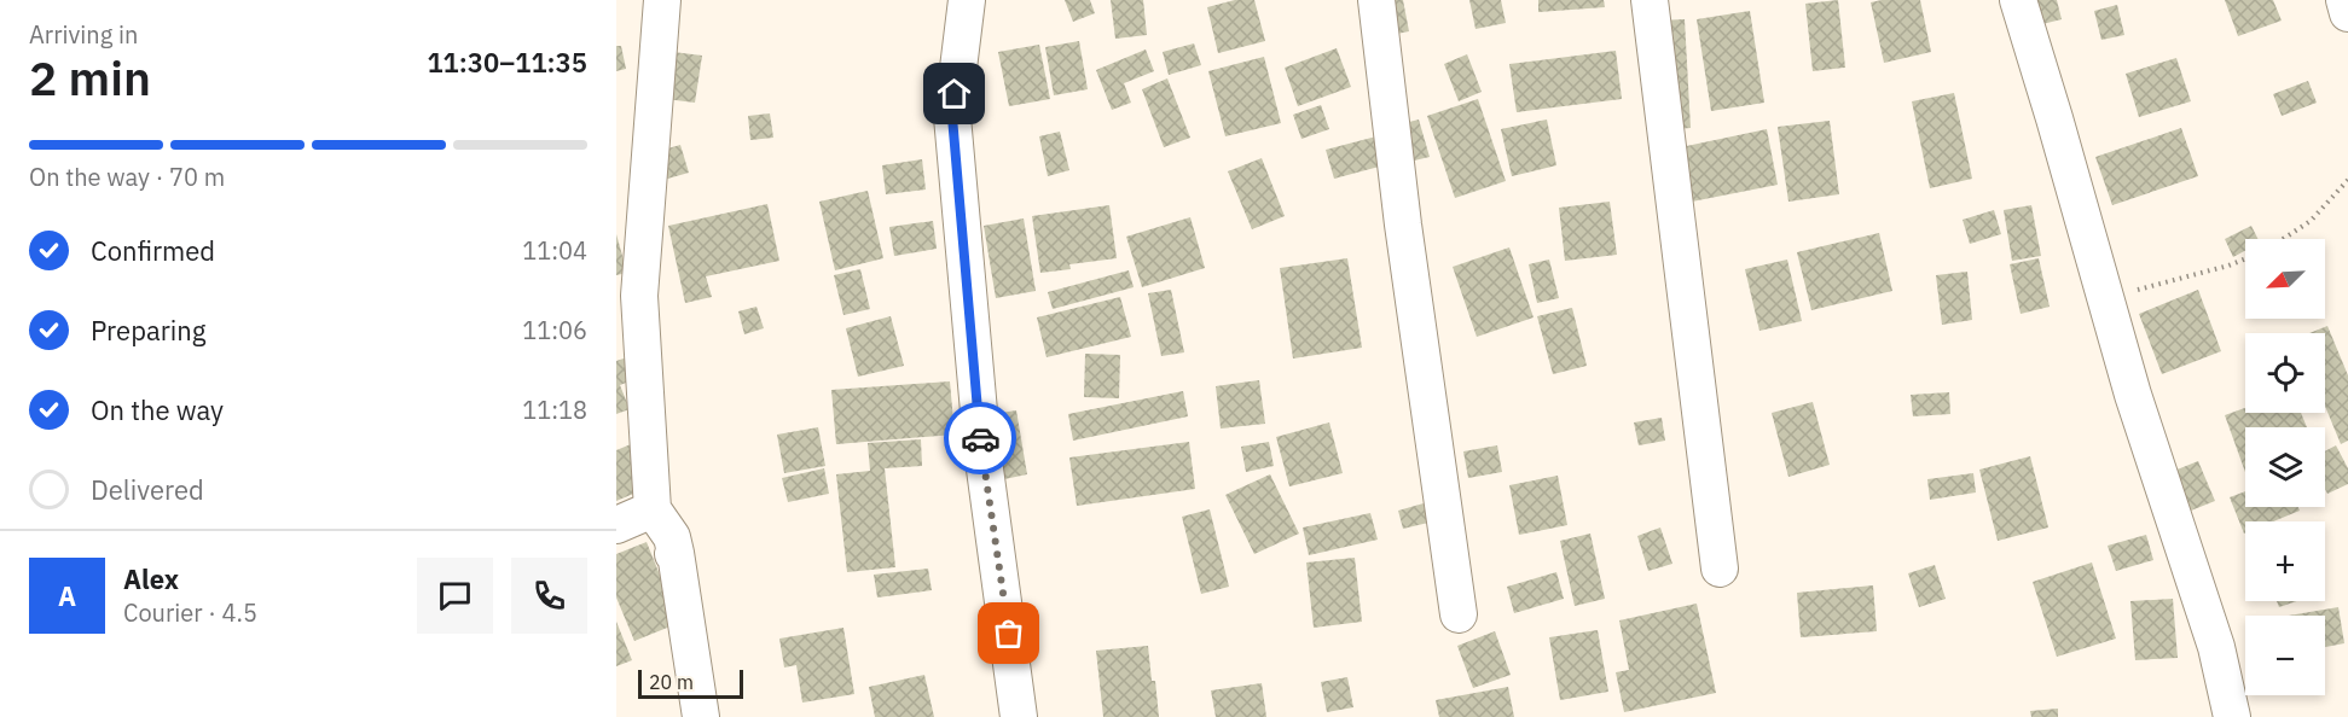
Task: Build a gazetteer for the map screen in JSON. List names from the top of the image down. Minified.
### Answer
{"scale_bar":"20 m","north":"bottom left","page":{"heading":["2 min","Arriving in","11:30–11:35"],"panel":["Alex","Courier · 4.5"],"bar":"On the way · 70 m","list":[["Confirmed","11:04"],["Preparing","11:06"],["On the way","11:18"],"Delivered"],"map_buttons":["+","−"],"round":"A","scale":"20 m"}}
